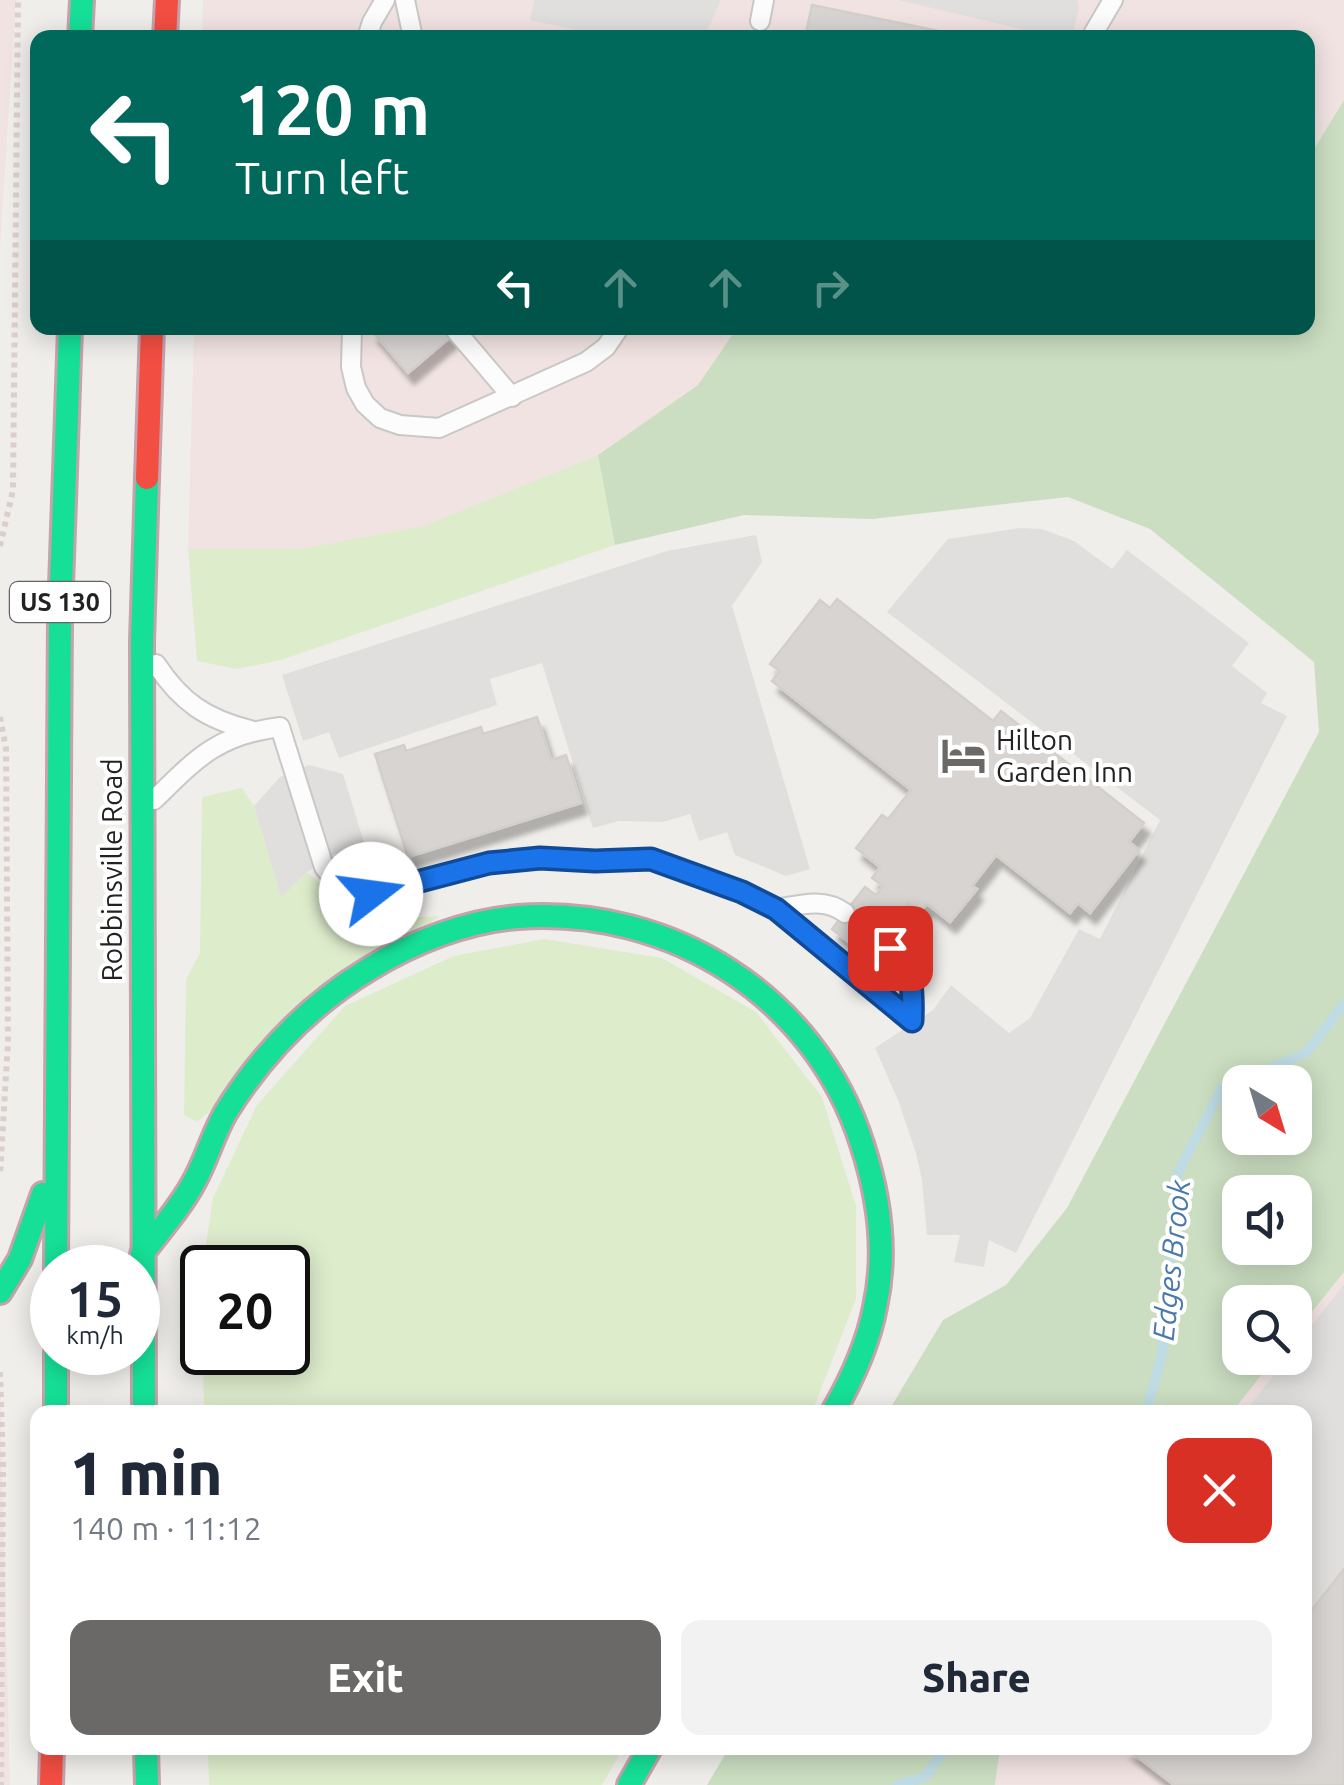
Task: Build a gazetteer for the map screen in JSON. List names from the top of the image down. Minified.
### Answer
{"streets":{"highway":["US 130","Robbinsville Road"]},"water":["Edges Brook"],"places":{"hotel":["Hilton Garden Inn"]},"north":"bottom right","page":{"turn":["120 m","Turn left"],"speed":"15 km/h","limit":"20","heading":["1 min","140 m · 11:12"],"buttons":["Exit","Share"]}}
